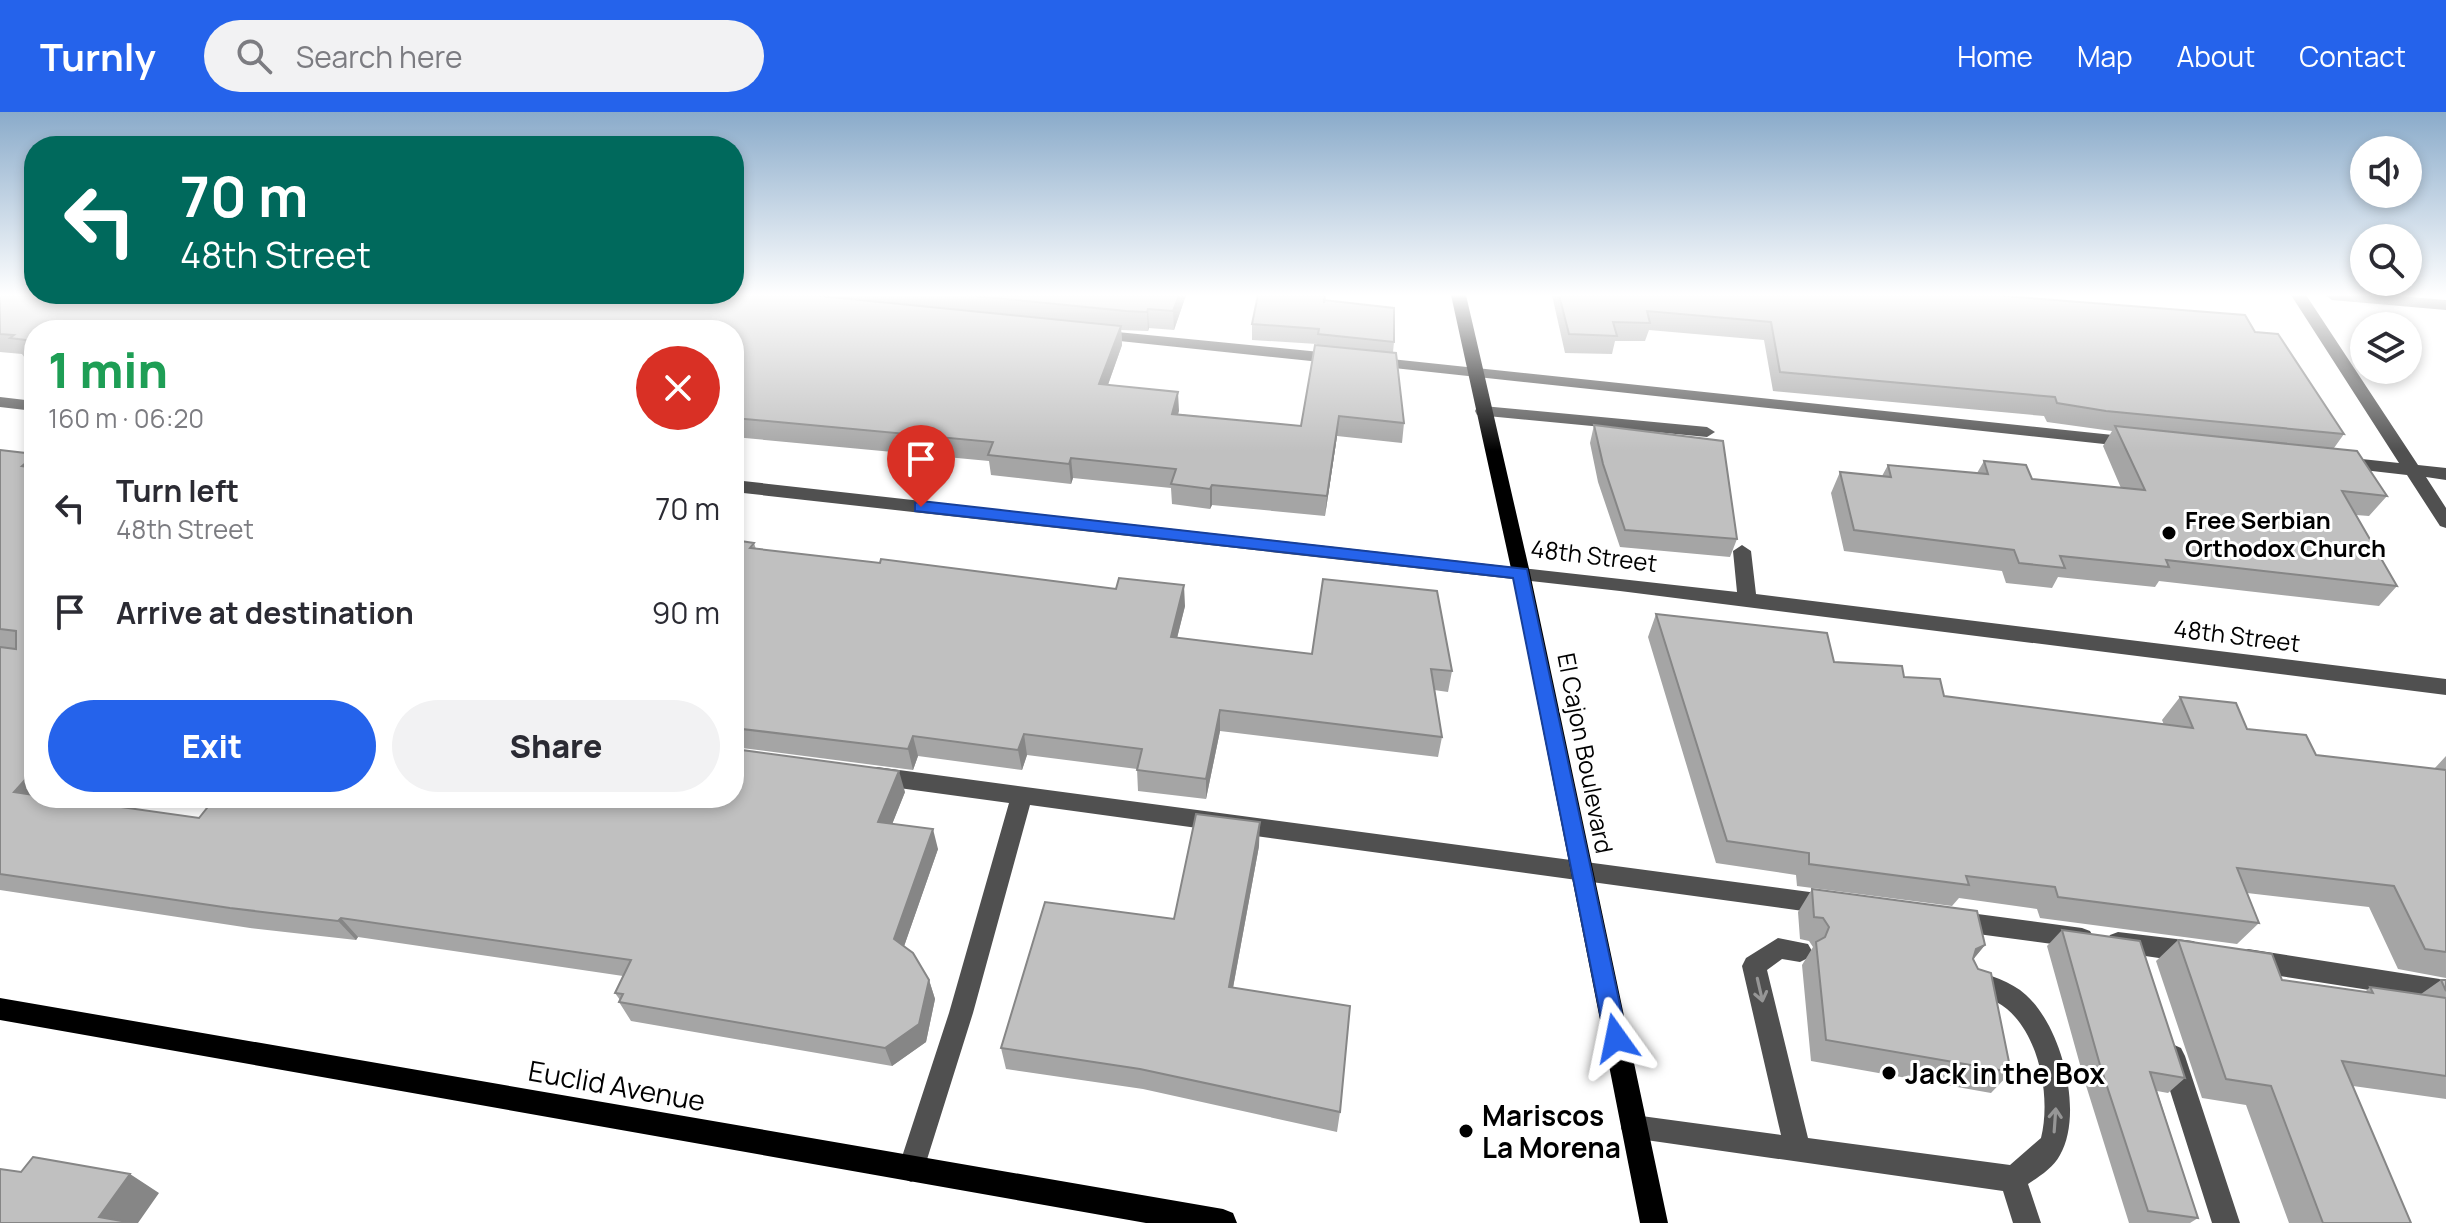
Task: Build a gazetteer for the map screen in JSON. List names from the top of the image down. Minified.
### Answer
{"streets":{"main road":["El Cajon Boulevard","Euclid Avenue"],"street":["48th Street"]},"crossings":[["48th Street","El Cajon Boulevard"]],"places":["Free Serbian Orthodox Church","Jack in the Box","Mariscos La Morena"],"page":{"header":"Turnly","search":"Search here","nav":["Home","Map","About","Contact"],"turn":["70 m","48th Street"],"heading":["1 min","160 m · 06:20"],"list":[{"name":"Turn left","note":"48th Street","value":"70 m"},{"name":"Arrive at destination","value":"90 m"}],"buttons":["Exit","Share"]}}
